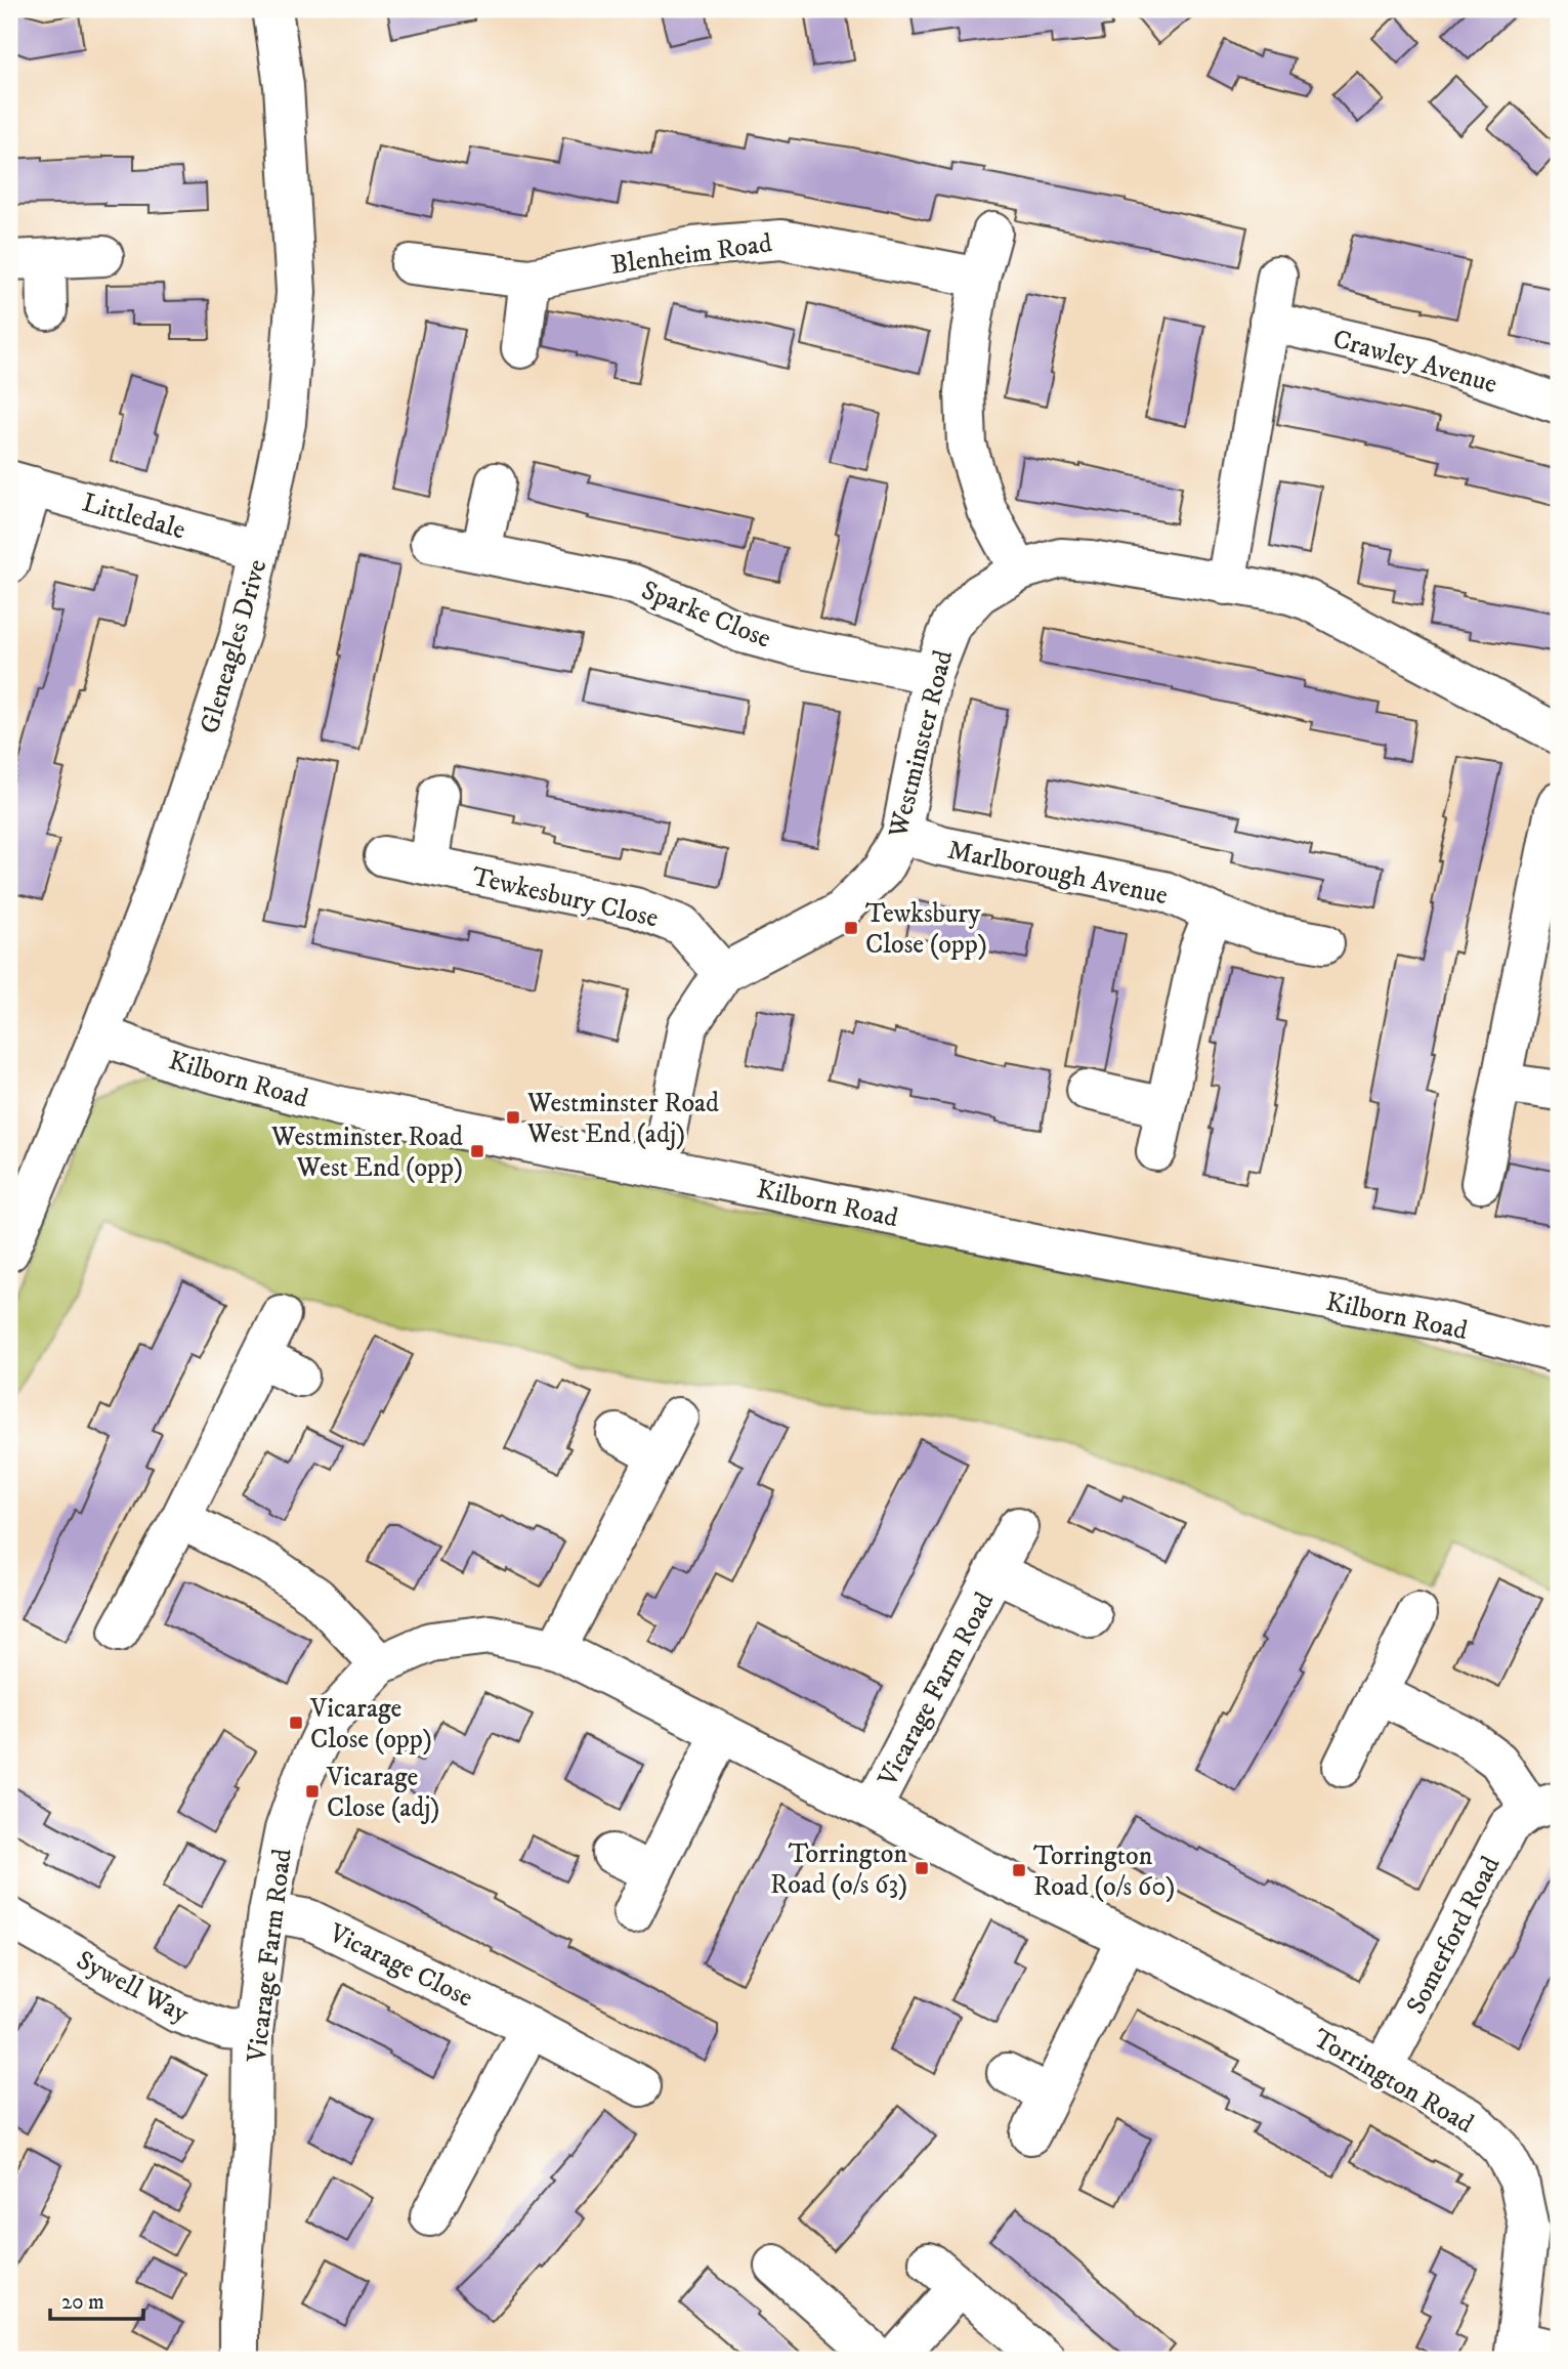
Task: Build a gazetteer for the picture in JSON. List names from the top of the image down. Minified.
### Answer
{"streets":{"street":["Blenheim Road","Crawley Avenue","Littledale","Sparke Close","Gleneagles Drive","Westminster Road","Marlborough Avenue","Tewkesbury Close","Kilborn Road","Vicarage Farm Road","Somerford Road","Vicarage Close","Sywell Way","Torrington Road"]},"crossings":[["Littledale","Gleneagles Drive"],["Sparke Close","Westminster Road"],["Gleneagles Drive","Kilborn Road"],["Westminster Road","Marlborough Avenue"],["Westminster Road","Tewkesbury Close"],["Westminster Road","Kilborn Road"],["Vicarage Farm Road","Vicarage Close"],["Vicarage Farm Road","Sywell Way"],["Vicarage Farm Road","Torrington Road"],["Somerford Road","Torrington Road"]],"places":{"transit":["Tewksbury Close (opp)","Westminster Road West End (adj)","Westminster Road West End (opp)","Vicarage Close (opp)","Vicarage Close (adj)","Torrington Road (o/s 63)","Torrington Road (o/s 60)"]},"scale_bar":"20 m"}
